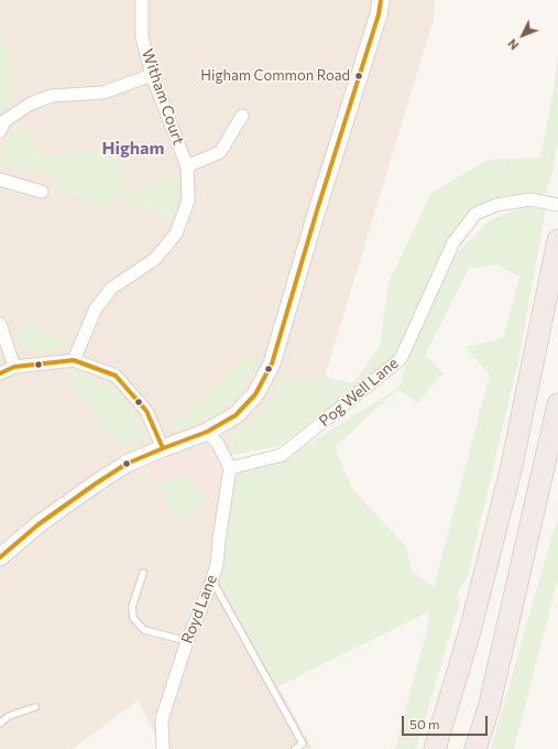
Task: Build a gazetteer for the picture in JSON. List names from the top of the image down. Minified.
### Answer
{"streets":{"street":["Witham Court","Pog Well Lane","Royd Lane"]},"crossings":[["Pog Well Lane","Royd Lane"]],"districts":["Higham"],"places":["Higham Common Road"],"scale_bar":"50 m","north":"bottom left"}
